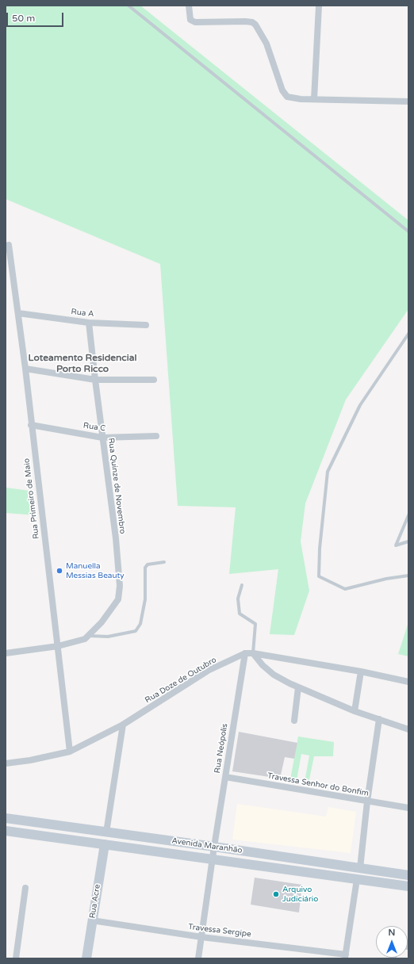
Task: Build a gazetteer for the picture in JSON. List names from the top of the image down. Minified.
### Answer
{"streets":{"main road":["Avenida Maranhão","Rua Acre"],"street":["Rua A","Rua C","Rua Quinze de Novembro","Rua Primeiro de Maio","Rua Doze de Outubro","Rua Neópolis","Travessa Senhor do Bonfim","Travessa Sergipe"]},"crossings":[["Rua A","Rua Quinze de Novembro"],["Rua A","Rua Primeiro de Maio"],["Rua C","Rua Quinze de Novembro"],["Rua C","Rua Primeiro de Maio"],["Rua Primeiro de Maio","Rua Doze de Outubro"],["Rua Doze de Outubro","Rua Neópolis"],["Rua Neópolis","Travessa Senhor do Bonfim"],["Rua Neópolis","Avenida Maranhão"],["Avenida Maranhão","Rua Acre"],["Rua Acre","Travessa Sergipe"]],"districts":["Loteamento Residencial Porto Ricco"],"places":["Manuella Messias Beauty","Arquivo Judiciário"],"scale_bar":"50 m","north":"top"}
